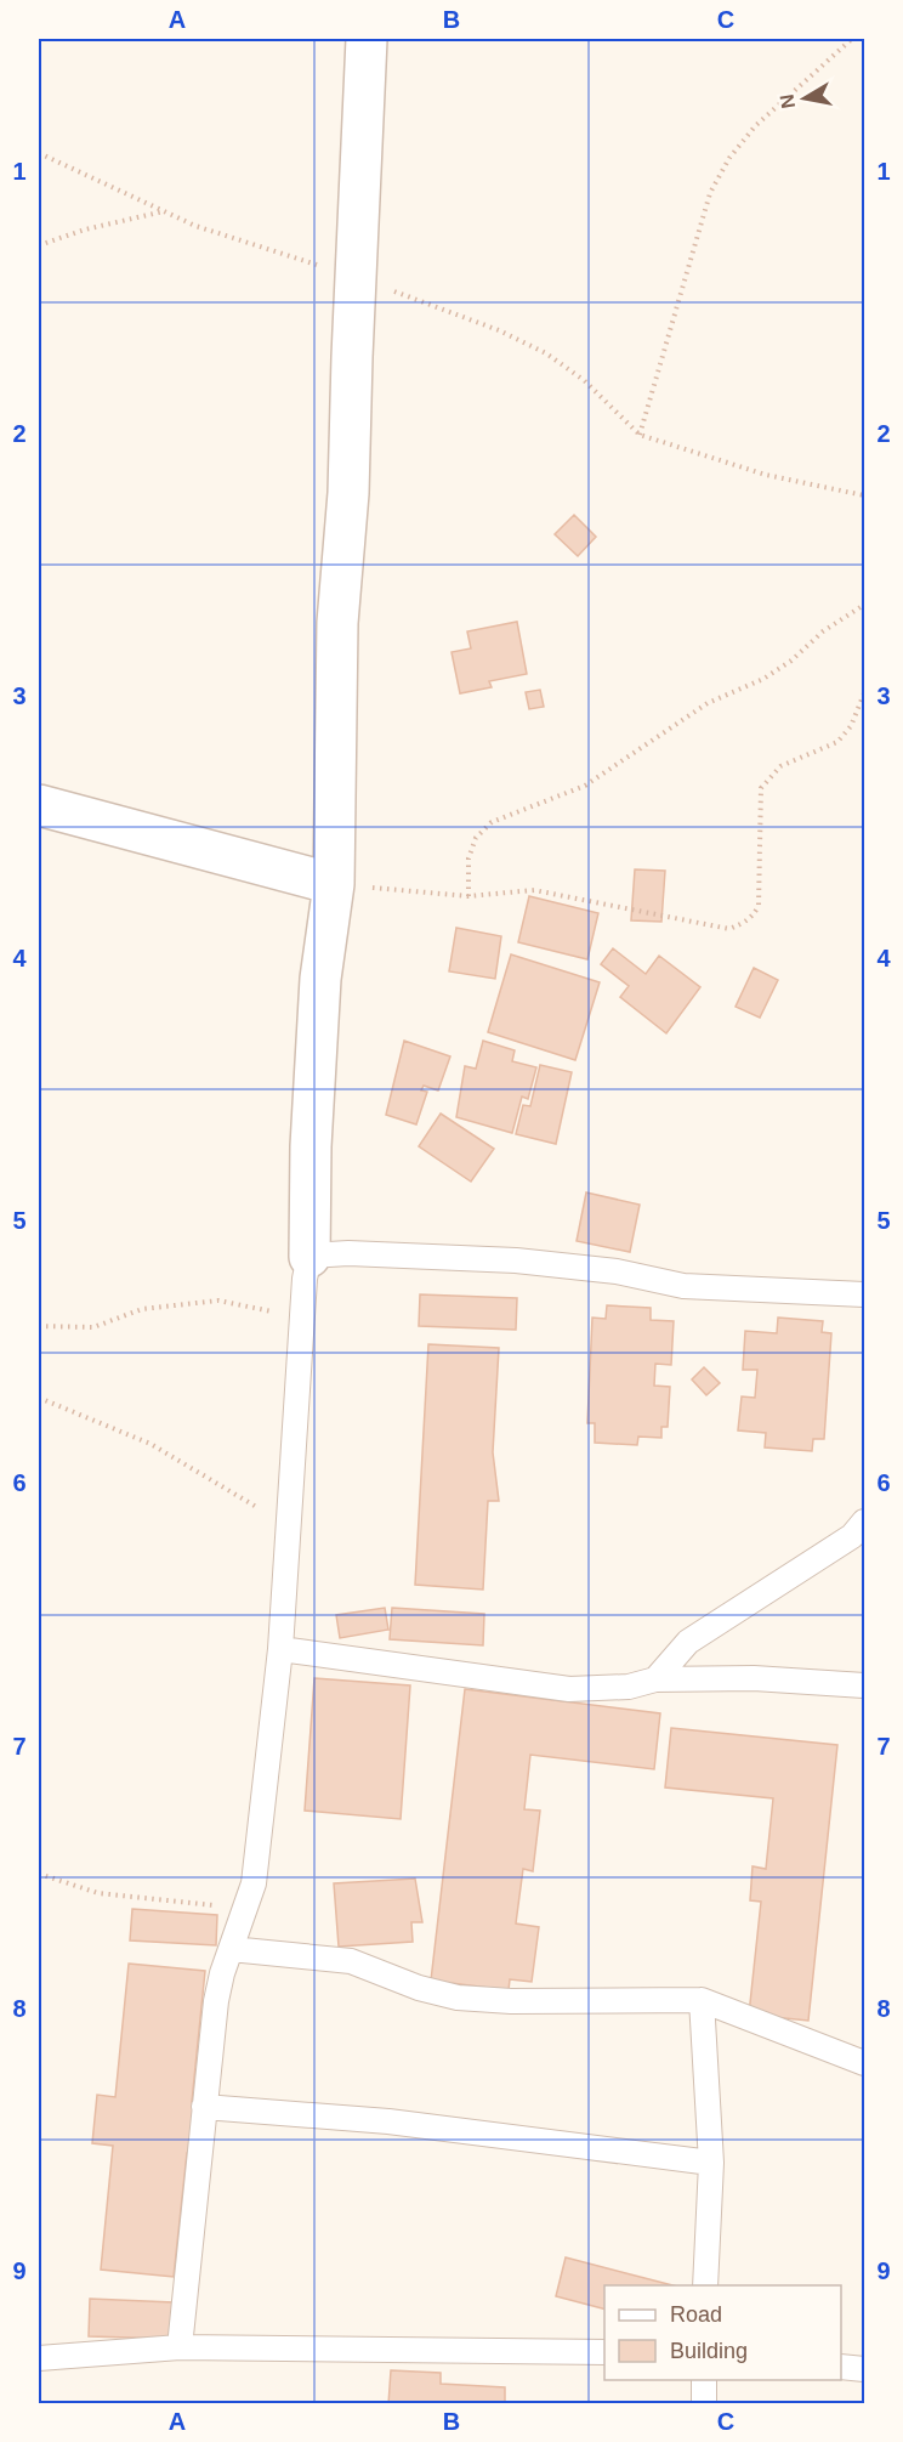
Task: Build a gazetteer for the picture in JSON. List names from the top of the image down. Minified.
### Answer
{"legend":["Road","Building"],"north":"left","grid":{"columns":["A","B","C"],"rows":["1","2","3","4","5","6","7","8","9"]}}
